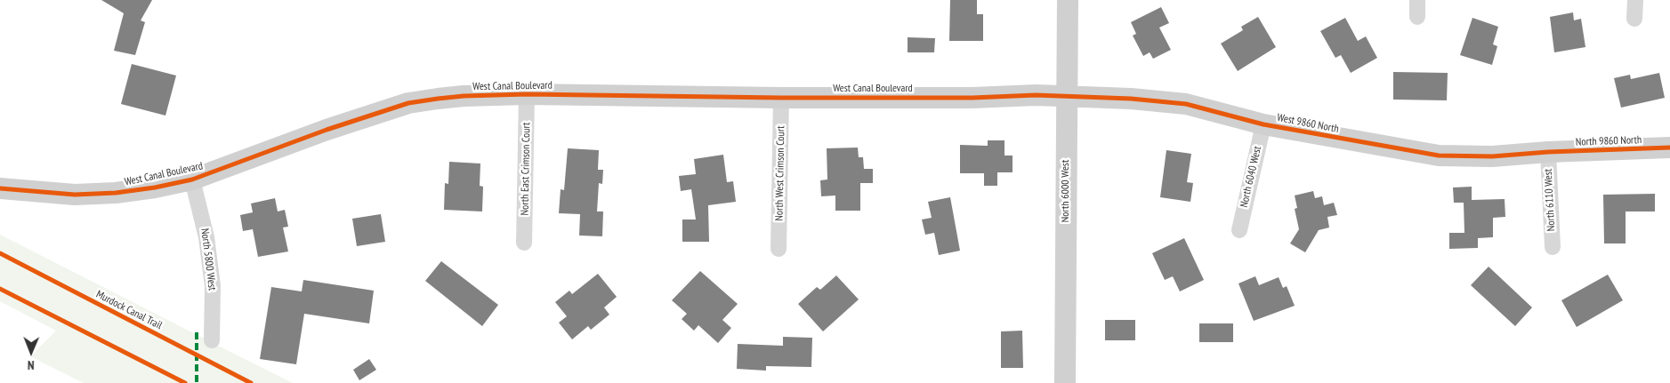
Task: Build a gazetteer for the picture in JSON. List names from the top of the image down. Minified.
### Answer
{"streets":{"street":["West Canal Boulevard","West 9860 North","North 9860 North","North East Crimson Court","North West Crimson Court","North 6040 West","North 6000 West","North 6110 West","North 5800 West"],"cycle path":["Murdock Canal Trail"]},"crossings":[["West Canal Boulevard","West 9860 North"],["West Canal Boulevard","North East Crimson Court"],["West Canal Boulevard","North West Crimson Court"],["West Canal Boulevard","North 6000 West"],["West Canal Boulevard","North 5800 West"],["West 9860 North","North 9860 North"],["West 9860 North","North 6040 West"],["West 9860 North","North 6000 West"],["West 9860 North","North 6110 West"],["North 9860 North","North 6110 West"]],"north":"bottom"}
